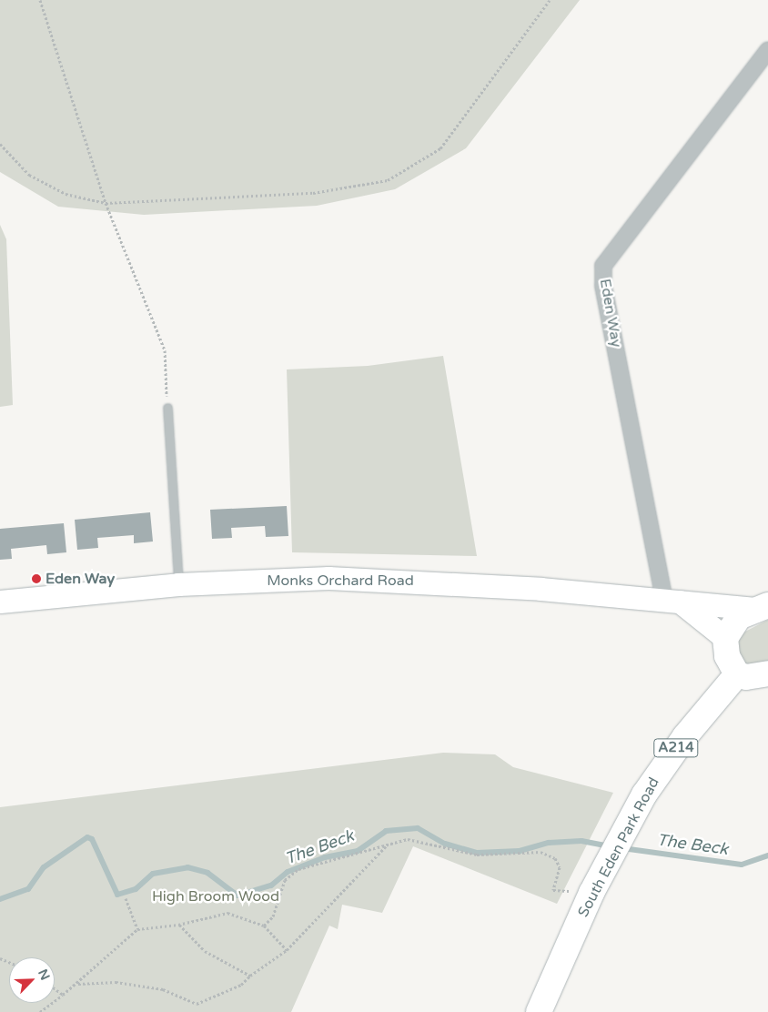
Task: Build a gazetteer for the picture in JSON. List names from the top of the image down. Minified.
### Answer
{"streets":{"main road":["A214","South Eden Park Road"],"street":["Eden Way","Monks Orchard Road"]},"crossings":[["Eden Way","Monks Orchard Road"]],"water":["The Beck"],"parks":["High Broom Wood"],"places":["Eden Way"],"north":"top right"}
